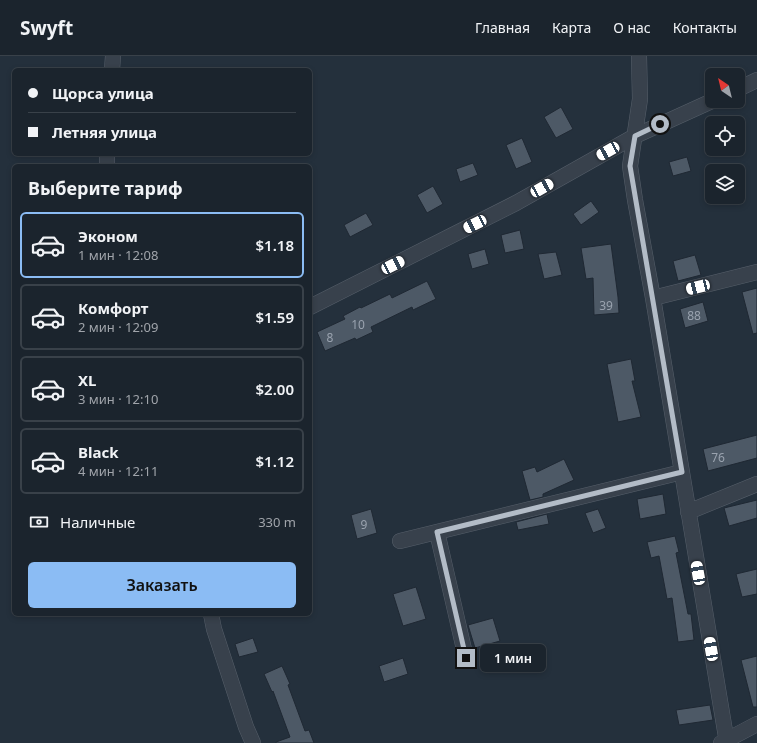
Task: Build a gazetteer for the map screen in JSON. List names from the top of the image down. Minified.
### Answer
{"house_numbers":["39","88","10","8","76","9"],"north":"top left","page":{"header":"Swyft","nav":["Главная","Карта","О нас","Контакты"],"banner":["Щорса улица","Летняя улица"],"heading":"Выберите тариф","list":[{"name":"Эконом","note":"1 мин · 12:08","value":"$1.18"},{"name":"Комфорт","note":"2 мин · 12:09","value":"$1.59"},{"name":"XL","note":"3 мин · 12:10","value":"$2.00"},{"name":"Black","note":"4 мин · 12:11","value":"$1.12"}],"pay":["Наличные","330 m"],"buttons":"Заказать","bubble":"1 мин"}}
